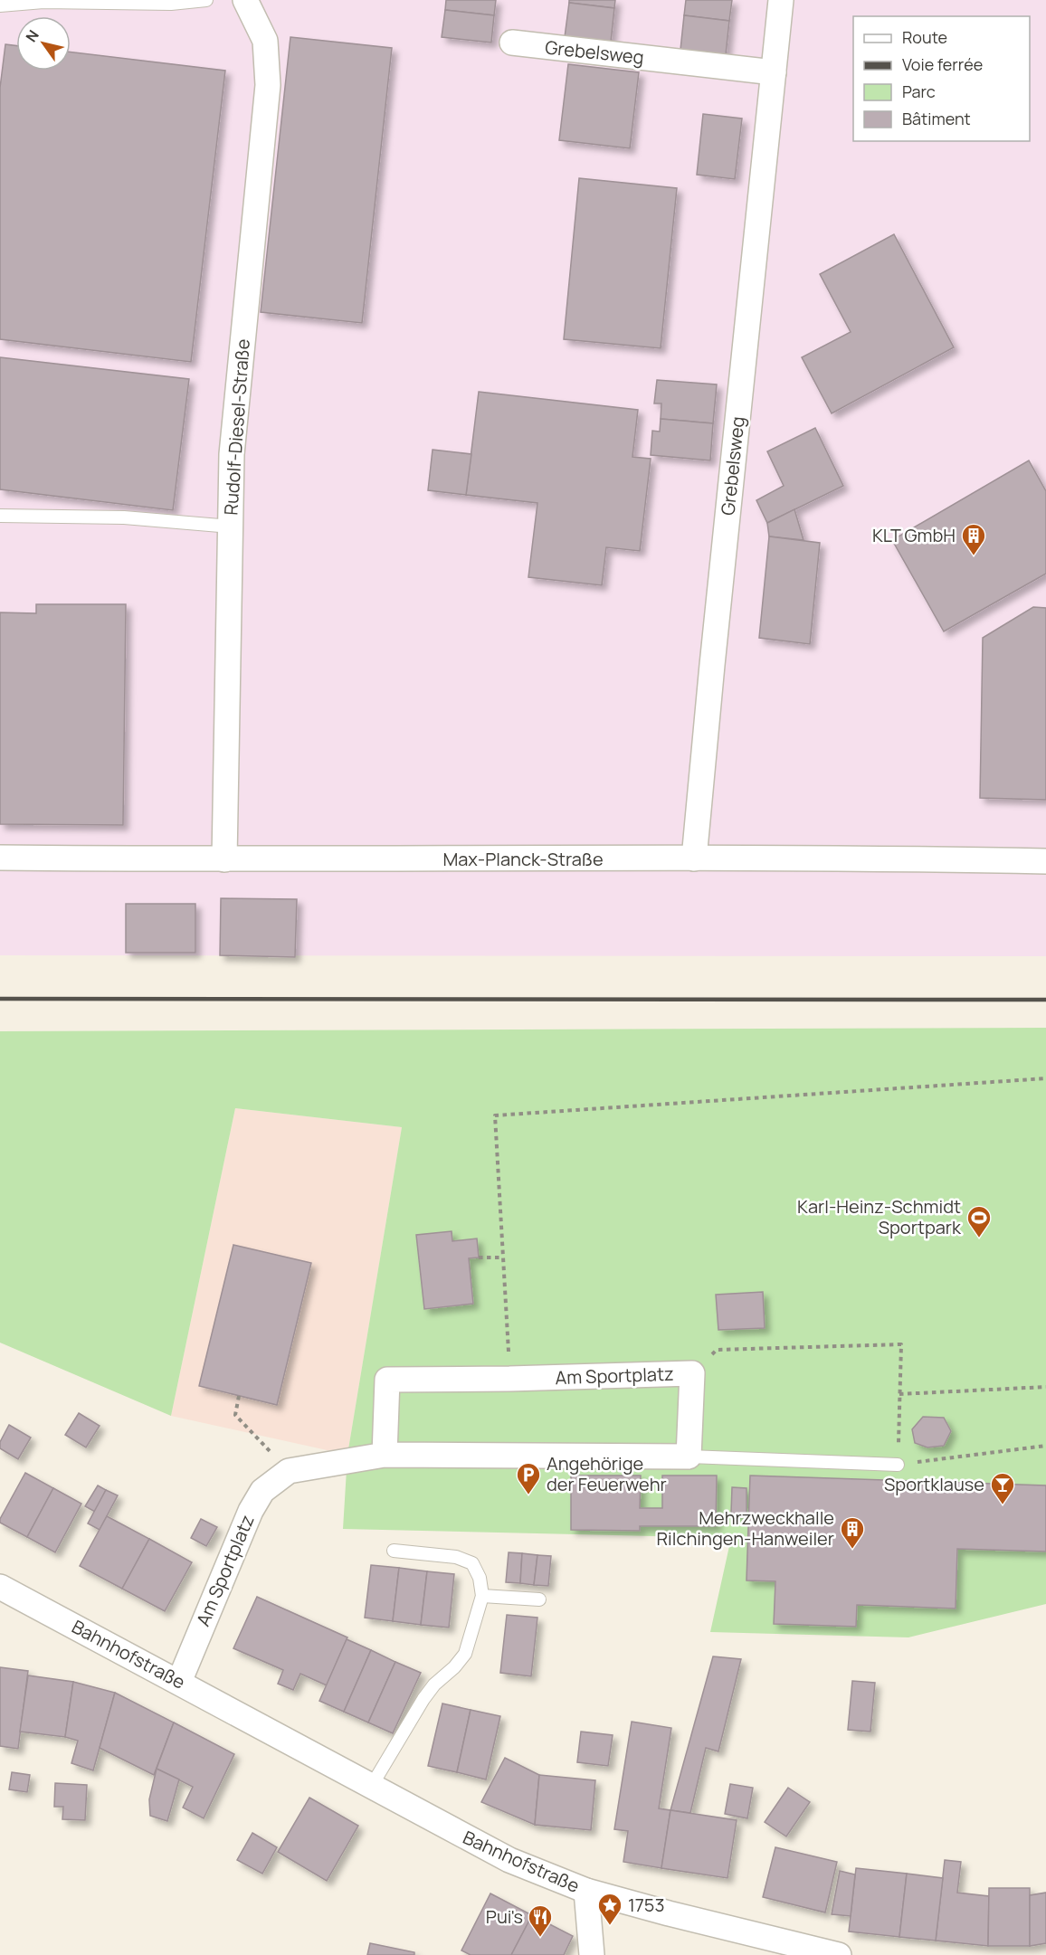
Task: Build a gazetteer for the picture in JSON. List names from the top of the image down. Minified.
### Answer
{"streets":{"street":["Grebelsweg","Rudolf-Diesel-Straße","Max-Planck-Straße","Am Sportplatz","Bahnhofstraße"]},"crossings":[["Grebelsweg","Max-Planck-Straße"],["Rudolf-Diesel-Straße","Max-Planck-Straße"],["Am Sportplatz","Bahnhofstraße"]],"places":{"building":["KLT GmbH","Mehrzweckhalle Rilchingen-Hanweiler"],"sports":["Karl-Heinz-Schmidt Sportpark"],"parking":["Angehörige der Feuerwehr"],"bar":["Sportklause"],"place":["1753"],"restaurant":["Pui's"]},"legend":["Route","Voie ferrée","Parc","Bâtiment"],"north":"top left"}
